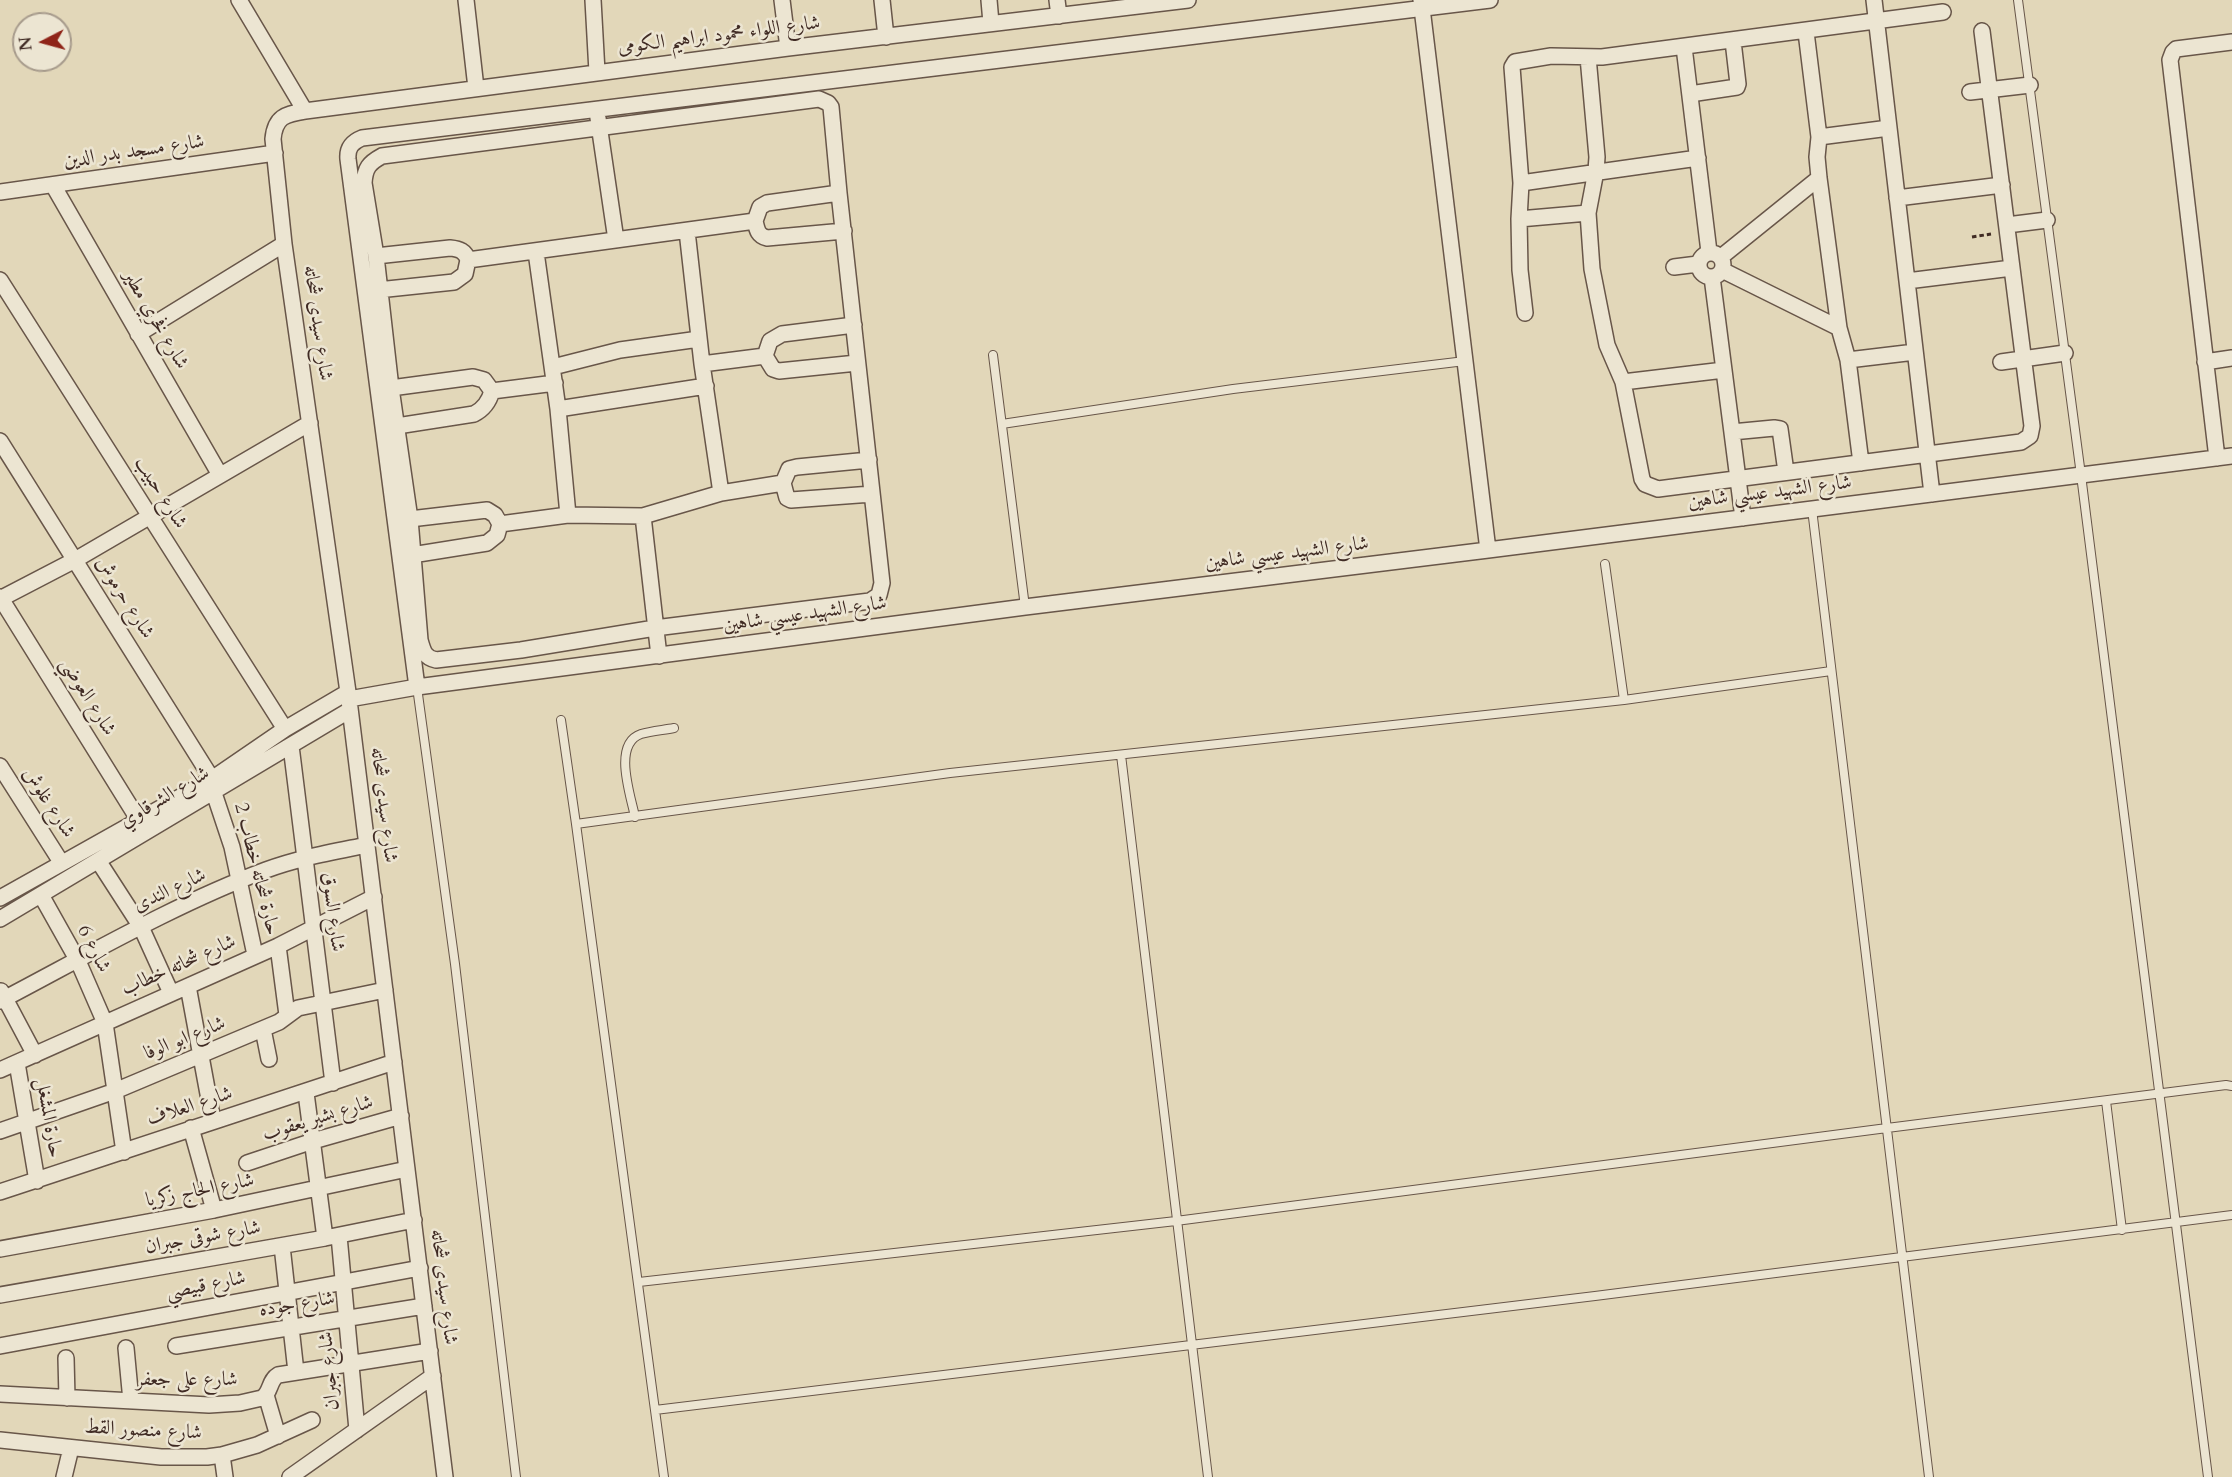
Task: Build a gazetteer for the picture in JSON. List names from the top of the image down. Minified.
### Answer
{"streets":{"street":["شارع اللواء محمود ابراهيم الكومى","شارع مسجد بدر الدين","شارع فخري مطير","شارع سيدى شحاته","شارع حبيب","شارع الشهيد عيسي شاهين","شارع حرموش","شارع العوضي","شارع الشرقاوي","شارع غلوش","حارة شحاته خطاب 2","شارع الندى","شارع السوق","شارع 6","شارع شحاته خطاب","شارع ابو الوفا","شارع العلاف","حارة المشغل","شارع بشير يعقوب","شارع الحاج زكريا","شارع شوقى جبران","شارع قبيصي","شارع جوده","شارع جبران","شارع على جعفر","شارع منصور القط"]},"crossings":[["شارع اللواء محمود ابراهيم الكومى","شارع مسجد بدر الدين"],["شارع اللواء محمود ابراهيم الكومى","شارع سيدى شحاته"],["شارع مسجد بدر الدين","شارع فخري مطير"],["شارع مسجد بدر الدين","شارع سيدى شحاته"],["شارع سيدى شحاته","شارع الشهيد عيسي شاهين"],["شارع سيدى شحاته","شارع الشرقاوي"],["شارع سيدى شحاته","شارع الندى"],["شارع سيدى شحاته","شارع شحاته خطاب"],["شارع سيدى شحاته","شارع ابو الوفا"],["شارع سيدى شحاته","شارع العلاف"],["شارع سيدى شحاته","شارع بشير يعقوب"],["شارع سيدى شحاته","شارع الحاج زكريا"],["شارع سيدى شحاته","شارع شوقى جبران"],["شارع سيدى شحاته","شارع قبيصي"],["شارع سيدى شحاته","شارع جوده"],["شارع سيدى شحاته","شارع على جعفر"],["شارع حبيب","شارع الشرقاوي"],["شارع الشهيد عيسي شاهين","شارع الشرقاوي"],["شارع حرموش","شارع الشرقاوي"],["شارع حرموش","حارة شحاته خطاب 2"],["شارع العوضي","شارع الشرقاوي"],["شارع الشرقاوي","شارع غلوش"],["شارع الشرقاوي","حارة شحاته خطاب 2"],["شارع الشرقاوي","شارع السوق"],["شارع الشرقاوي","شارع 6"],["حارة شحاته خطاب 2","شارع الندى"],["حارة شحاته خطاب 2","شارع شحاته خطاب"],["شارع الندى","شارع السوق"],["شارع الندى","شارع 6"],["شارع السوق","شارع شحاته خطاب"],["شارع السوق","شارع ابو الوفا"],["شارع السوق","شارع العلاف"],["شارع 6","شارع شحاته خطاب"],["شارع 6","شارع ابو الوفا"],["شارع 6","شارع العلاف"],["شارع شحاته خطاب","حارة المشغل"],["شارع ابو الوفا","حارة المشغل"],["شارع العلاف","حارة المشغل"],["شارع العلاف","شارع جبران"],["شارع بشير يعقوب","شارع جبران"],["شارع الحاج زكريا","شارع جبران"],["شارع شوقى جبران","شارع جبران"],["شارع قبيصي","شارع جبران"],["شارع جوده","شارع جبران"],["شارع جبران","شارع على جعفر"]],"north":"left"}
